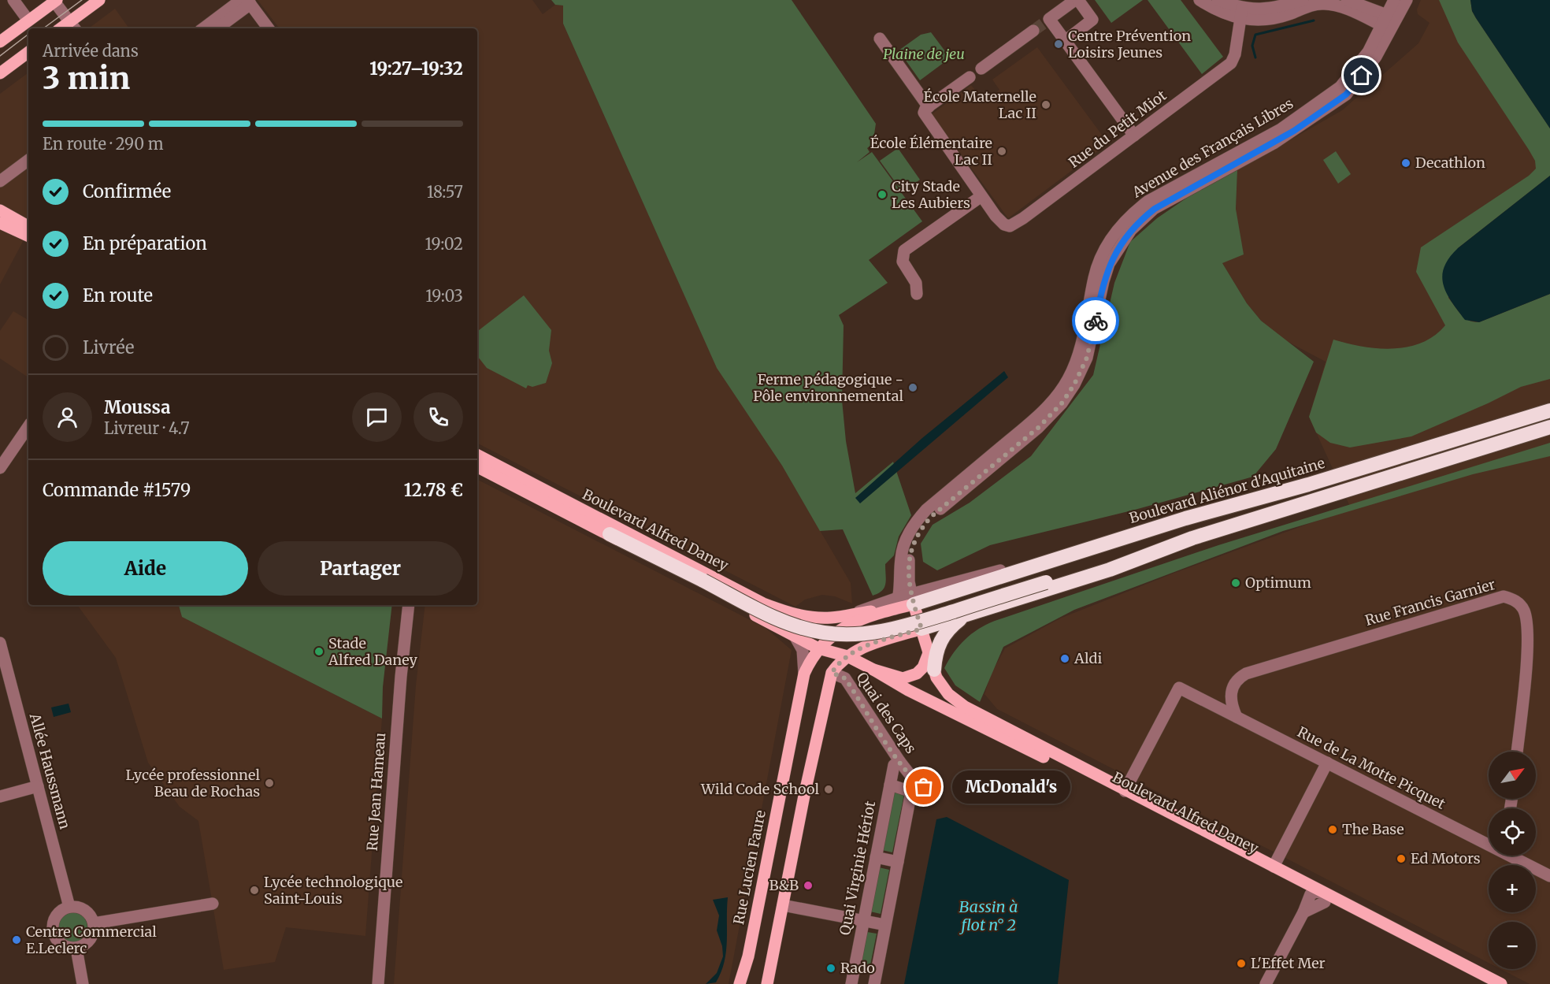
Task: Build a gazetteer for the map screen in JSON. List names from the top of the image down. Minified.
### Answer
{"streets":{"highway":["Boulevard Aliénor d'Aquitaine"],"main road":["Boulevard Alfred Daney","Rue Lucien Faure"],"street":["Rue du Petit Miot","Avenue des Français Libres","Rue Francis Garnier","Quai des Caps","Rue de La Motte Picquet","Allée Haussmann","Rue Jean Hameau","Quai Virginie Hériot"]},"crossings":[["Avenue des Français Libres","Boulevard Aliénor d'Aquitaine"],["Avenue des Français Libres","Boulevard Alfred Daney"],["Boulevard Aliénor d'Aquitaine","Boulevard Alfred Daney"],["Boulevard Alfred Daney","Rue de La Motte Picquet"],["Boulevard Alfred Daney","Rue Lucien Faure"],["Rue Francis Garnier","Rue de La Motte Picquet"],["Quai des Caps","Quai Virginie Hériot"]],"water":["Bassin à flot n° 2"],"parks":["Plaine de jeu"],"places":["Centre Prévention Loisirs Jeunes","École Maternelle Lac II","École Élémentaire Lac II","Decathlon","City Stade Les Aubiers","Ferme pédagogique - Pôle environnemental","Optimum","Stade Alfred Daney","Aldi","Lycée professionnel Beau de Rochas","McDonald's","Wild Code School","The Base","Ed Motors","B&B","Lycée technologique Saint-Louis","Centre Commercial E.Leclerc","L'Effet Mer","Rado"],"north":"top right","page":{"heading":["3 min","Arrivée dans","19:27–19:32"],"panel":["Moussa","Livreur · 4.7","Commande #1579","12.78 €"],"bar":"En route · 290 m","list":[["Confirmée","18:57"],["En préparation","19:02"],["En route","19:03"],"Livrée"],"buttons":["Aide","Partager"],"map_buttons":["+","−"],"bubble":"McDonald's"}}
